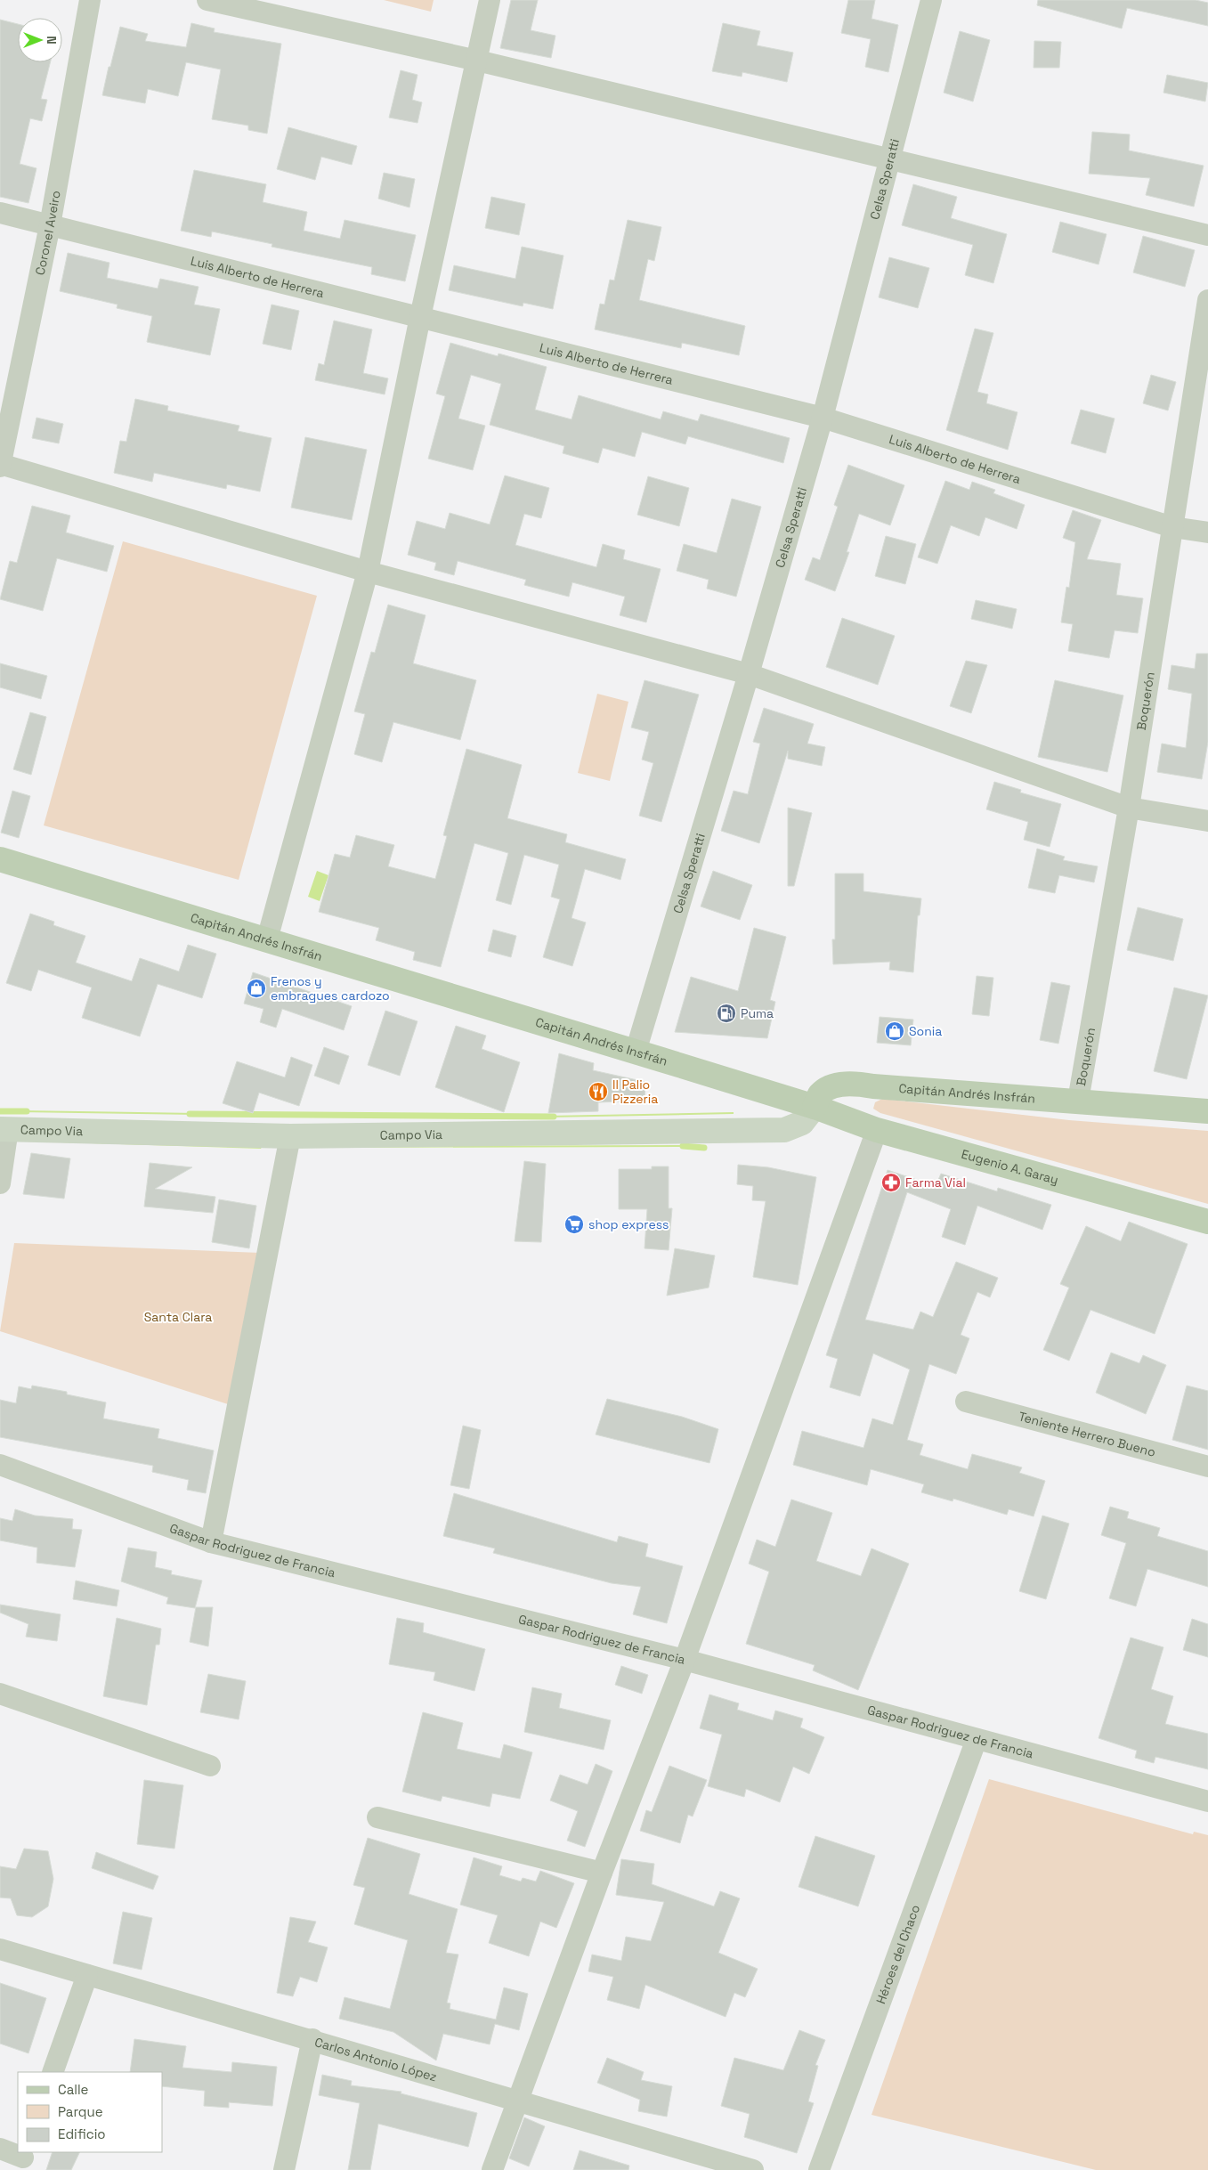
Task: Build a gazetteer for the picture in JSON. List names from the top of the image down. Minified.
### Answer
{"streets":{"main road":["Capitán Andrés Insfrán","Eugenio A. Garay"],"street":["Celsa Speratti","Coronel Aveiro","Luis Alberto de Herrera","Boquerón","Campo Via","Teniente Herrero Bueno","Gaspar Rodriguez de Francia","Héroes del Chaco","Carlos Antonio López"]},"crossings":[["Celsa Speratti","Luis Alberto de Herrera"],["Celsa Speratti","Capitán Andrés Insfrán"],["Coronel Aveiro","Luis Alberto de Herrera"],["Luis Alberto de Herrera","Boquerón"],["Boquerón","Capitán Andrés Insfrán"],["Capitán Andrés Insfrán","Campo Via"],["Capitán Andrés Insfrán","Eugenio A. Garay"],["Campo Via","Eugenio A. Garay"],["Gaspar Rodriguez de Francia","Héroes del Chaco"]],"parks":["Santa Clara"],"places":{"shop":["Frenos y embragues cardozo","Sonia"],"fuel station":["Puma"],"restaurant":["Il Palio Pizzeria"],"pharmacy":["Farma Vial"],"supermarket":["shop express"]},"legend":["Calle","Parque","Edificio"],"north":"right"}
